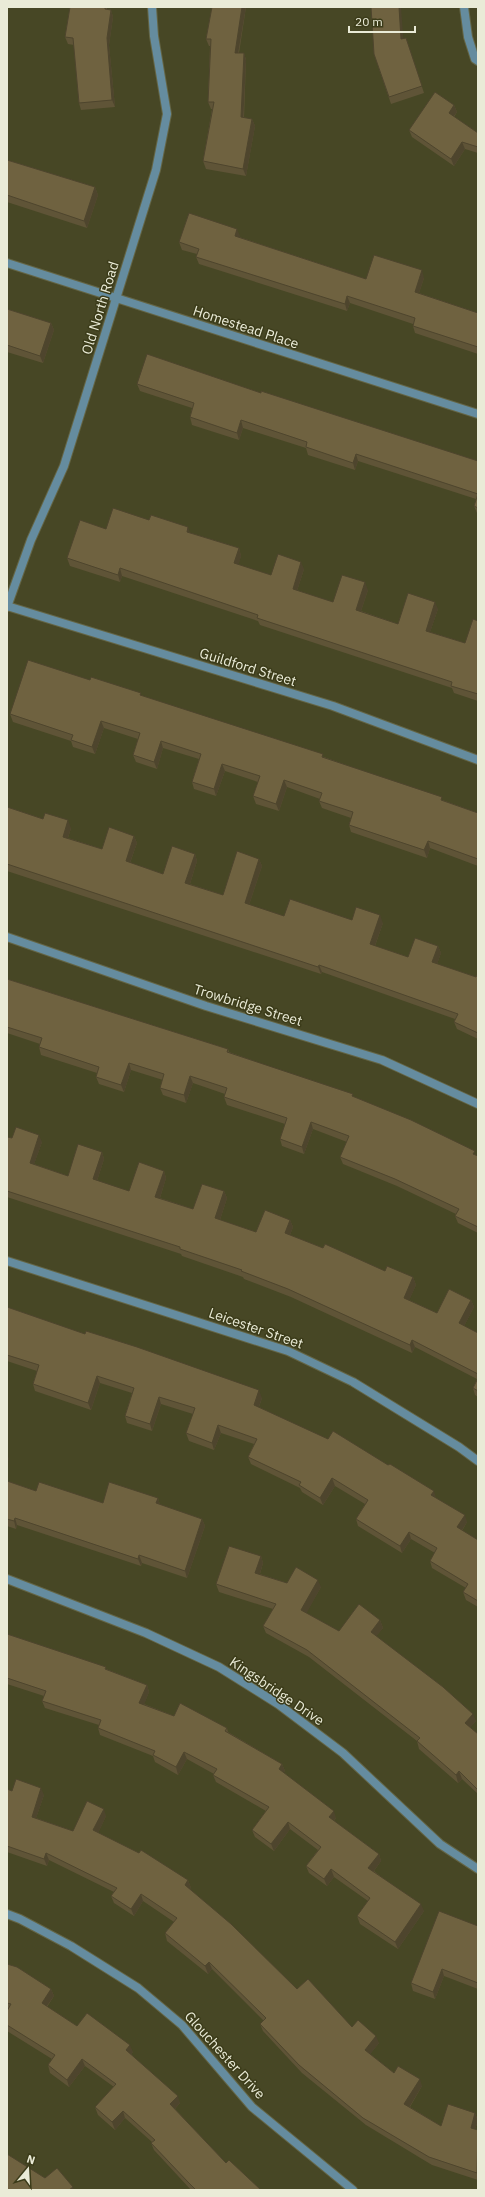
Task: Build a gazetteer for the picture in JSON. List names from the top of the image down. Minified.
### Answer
{"streets":{"street":["Old North Road","Homestead Place","Guildford Street","Trowbridge Street","Leicester Street","Kingsbridge Drive","Glouchester Drive"]},"crossings":[["Old North Road","Homestead Place"],["Old North Road","Guildford Street"]],"scale_bar":"20 m","north":"top"}
